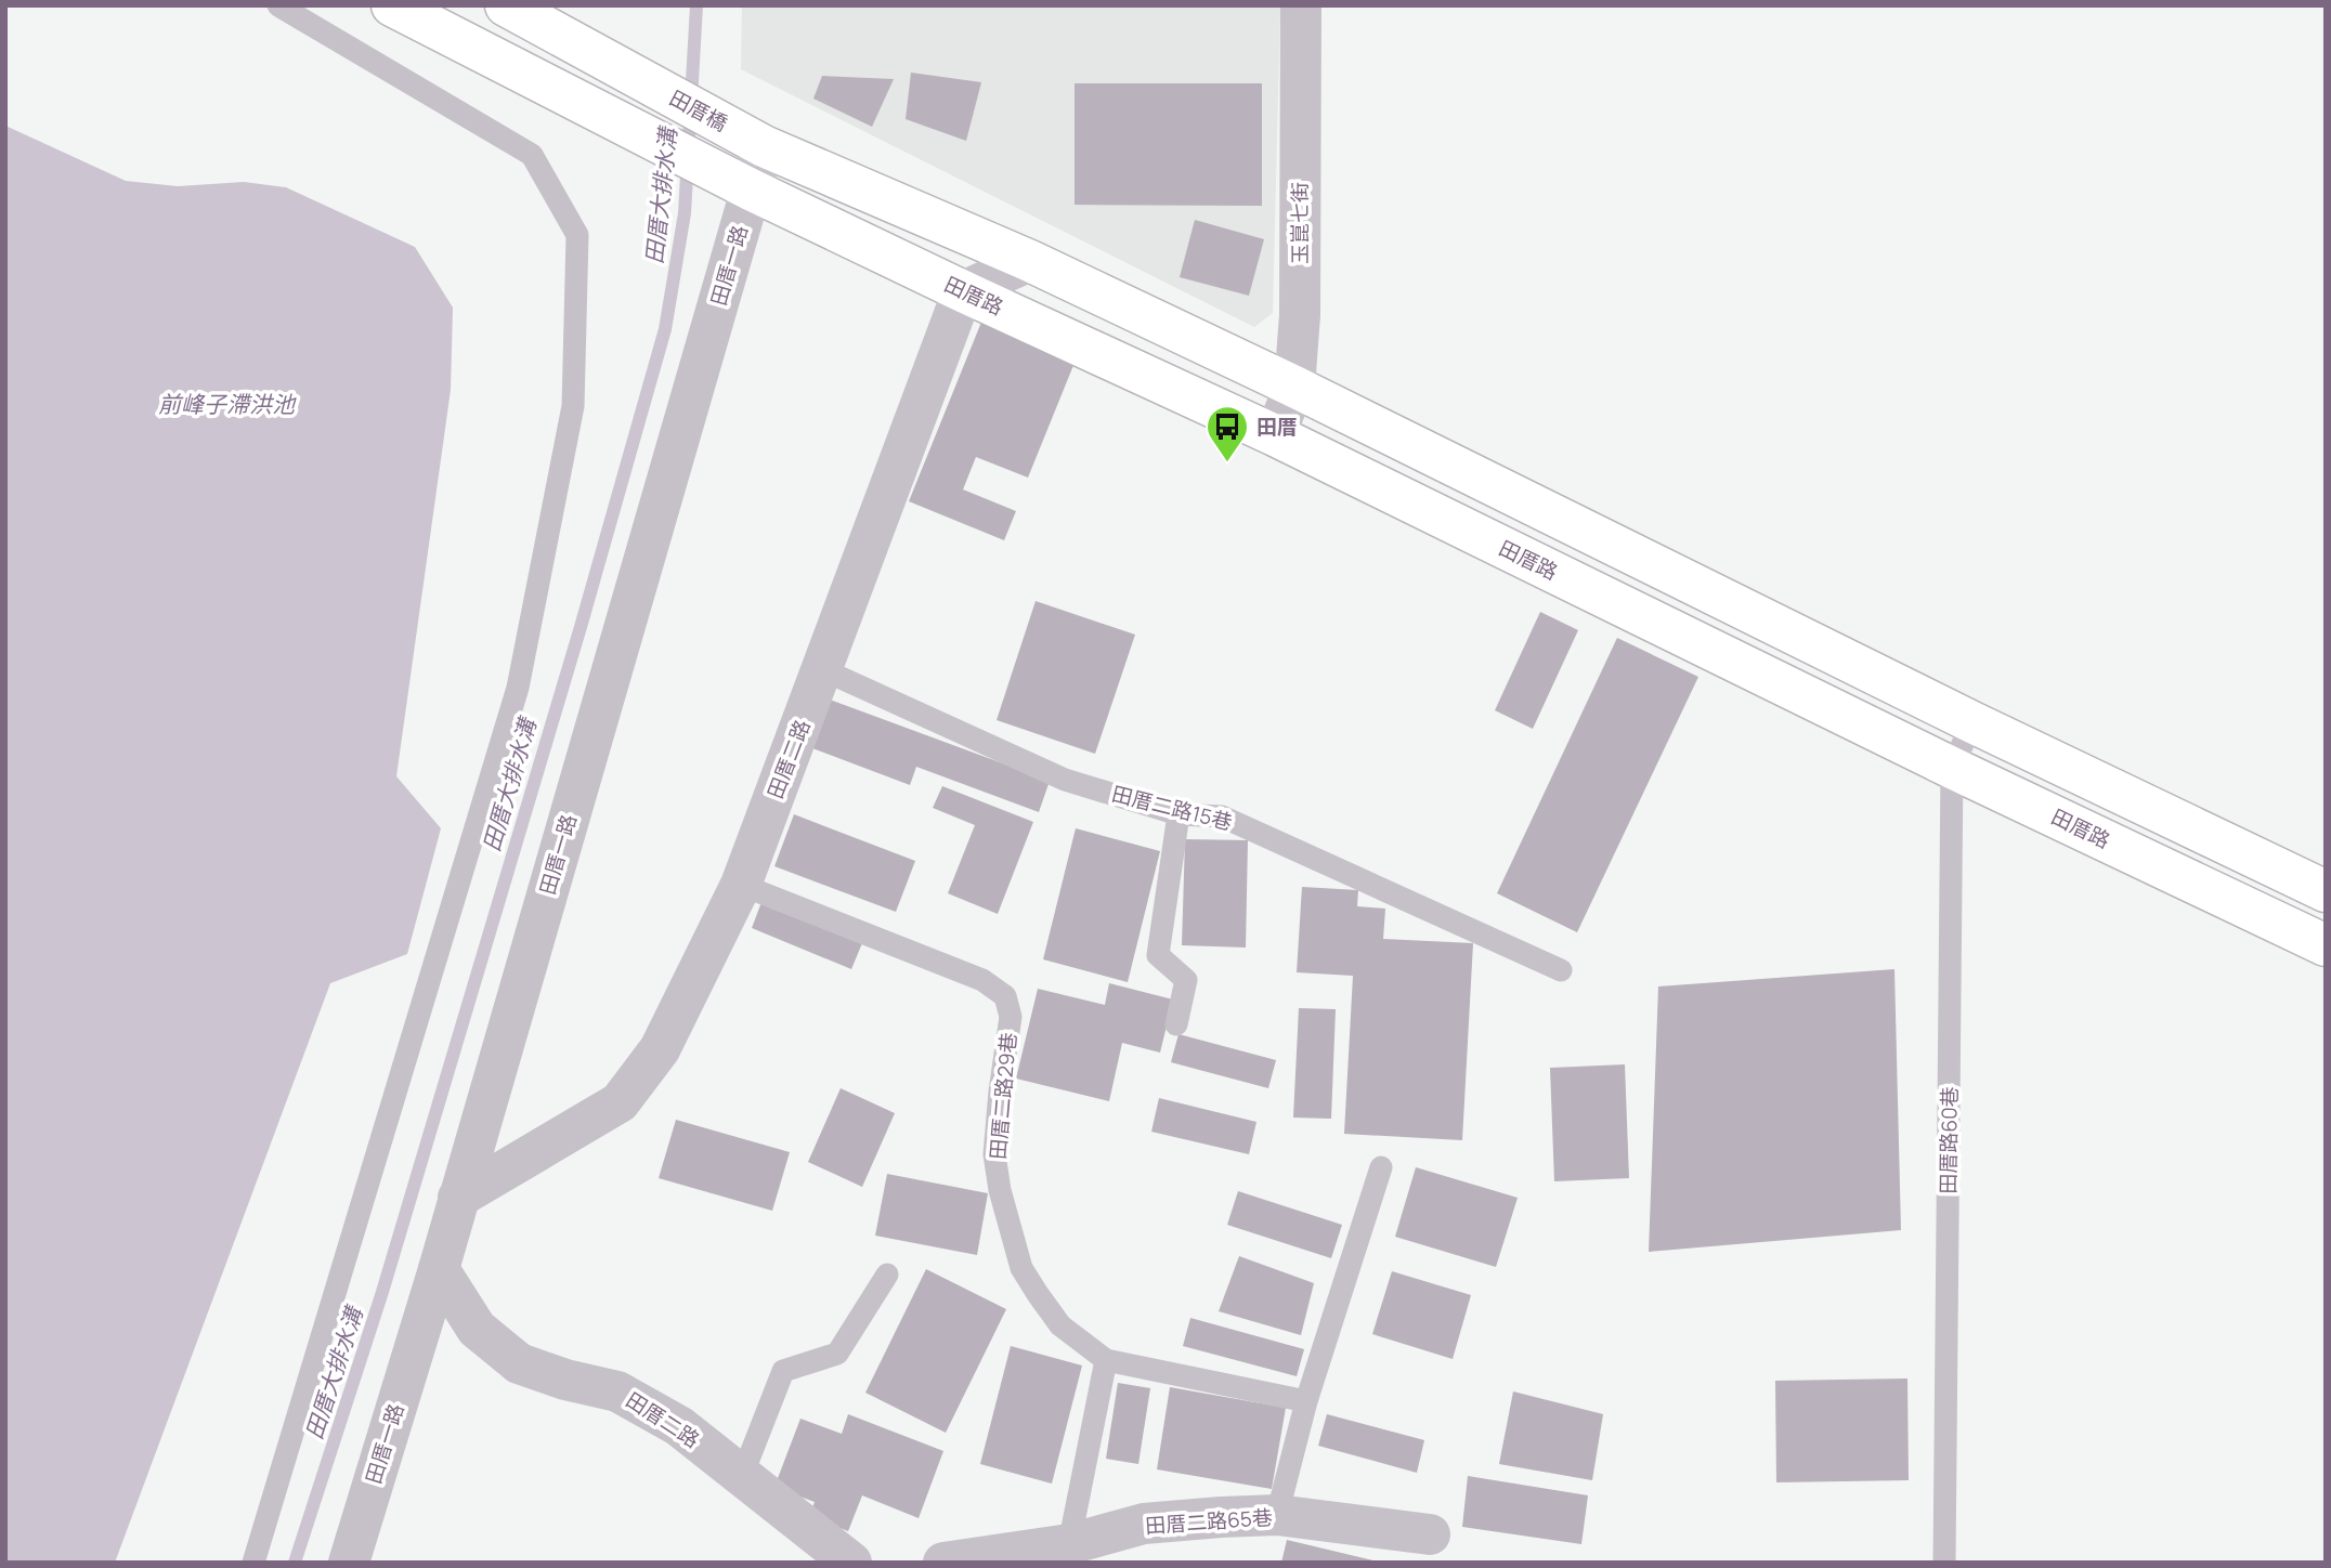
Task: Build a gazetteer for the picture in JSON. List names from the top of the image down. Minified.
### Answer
{"streets":{"main road":["田厝橋","田厝路"],"street":["玉崑七街","田厝一路","田厝二路","田厝二路65巷"],"lane":["田厝二路15巷","田厝二路29巷","田厝路60巷"]},"crossings":[["田厝橋","田厝一路"],["玉崑七街","田厝路"],["田厝一路","田厝路"],["田厝一路","田厝二路"],["田厝路","田厝二路"],["田厝路","田厝路60巷"],["田厝二路","田厝二路15巷"],["田厝二路","田厝二路29巷"]],"water":["田厝大排水溝","前峰子滯洪池"],"places":{"bus stop":["田厝"]}}
